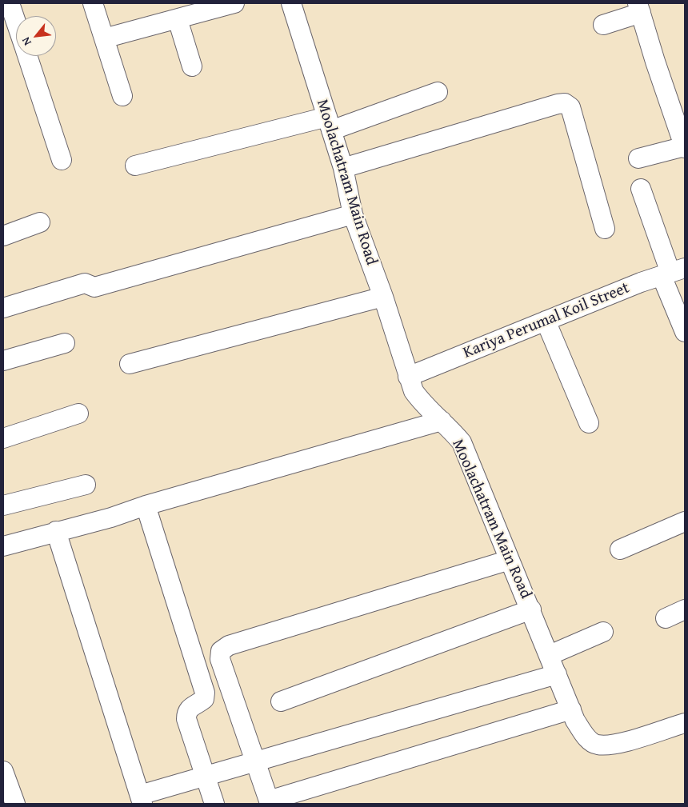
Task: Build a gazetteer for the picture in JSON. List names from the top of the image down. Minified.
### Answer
{"streets":{"street":["Moolachatram Main Road","Kariya Perumal Koil Street"]},"crossings":[["Moolachatram Main Road","Kariya Perumal Koil Street"]],"north":"bottom left"}
